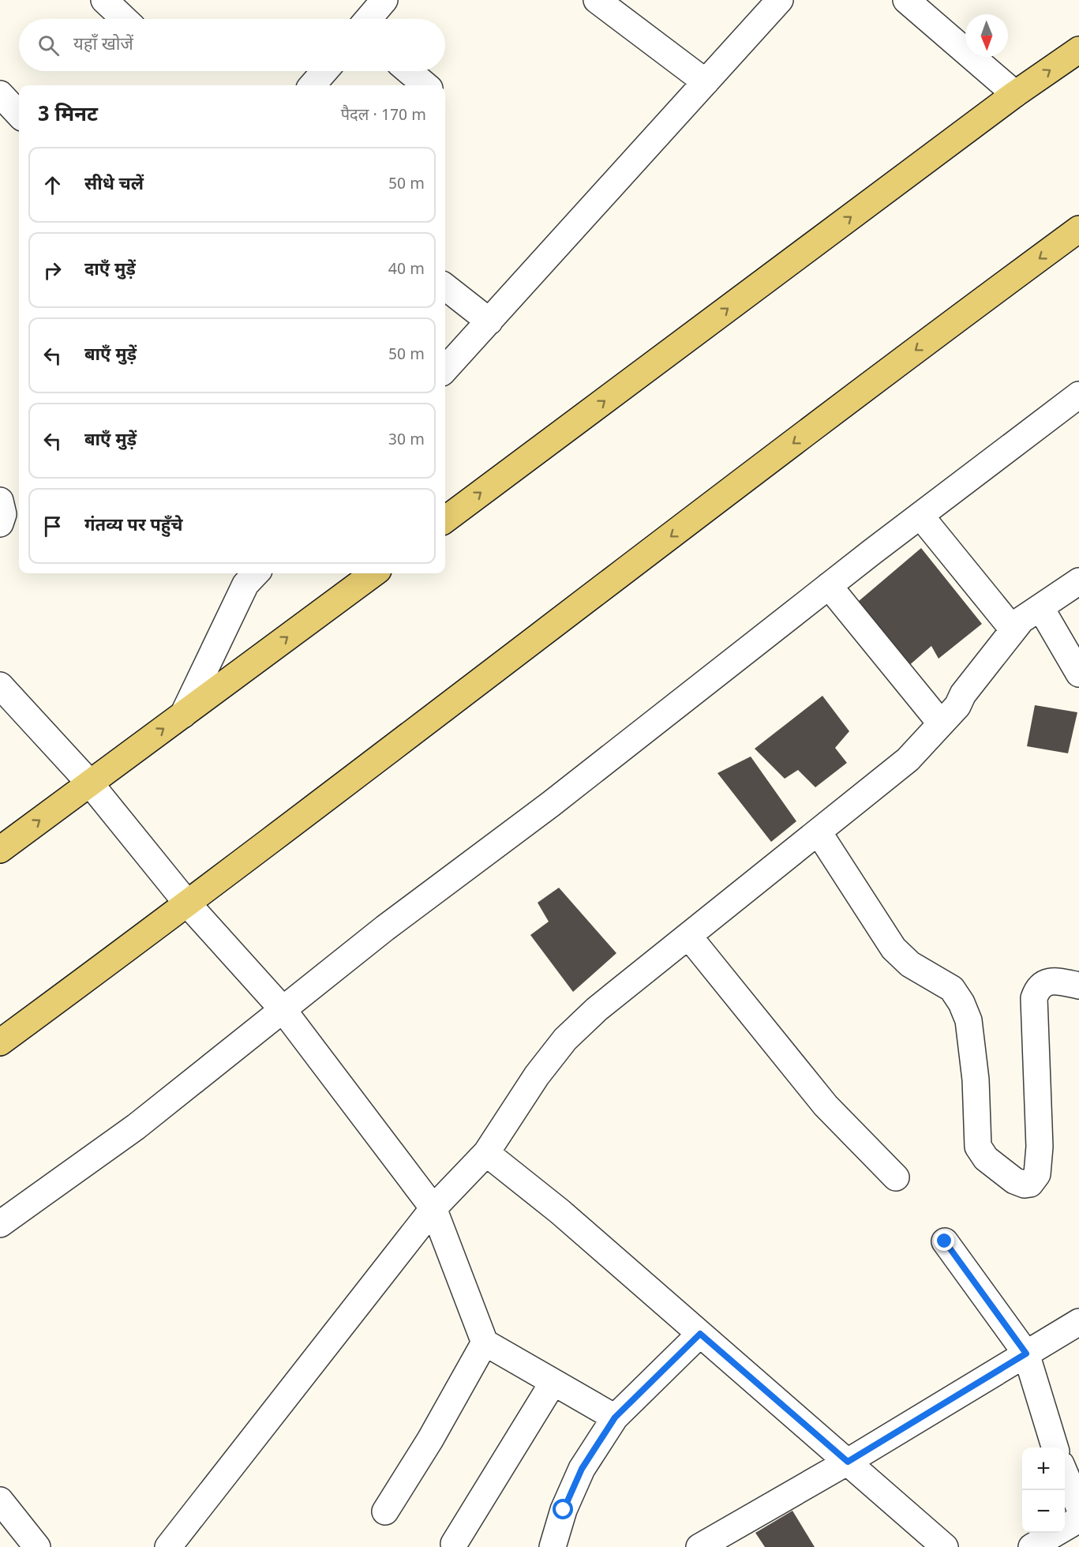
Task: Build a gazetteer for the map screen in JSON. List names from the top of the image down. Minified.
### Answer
{"north":"bottom","page":{"search":"यहाँ खोजें","heading":["3 मिनट","पैदल · 170 m"],"list":[["सीधे चलें","50 m"],["दाएँ मुड़ें","40 m"],["बाएँ मुड़ें","50 m"],["बाएँ मुड़ें","30 m"],"गंतव्य पर पहुँचे"],"map_buttons":["+","−"]}}
